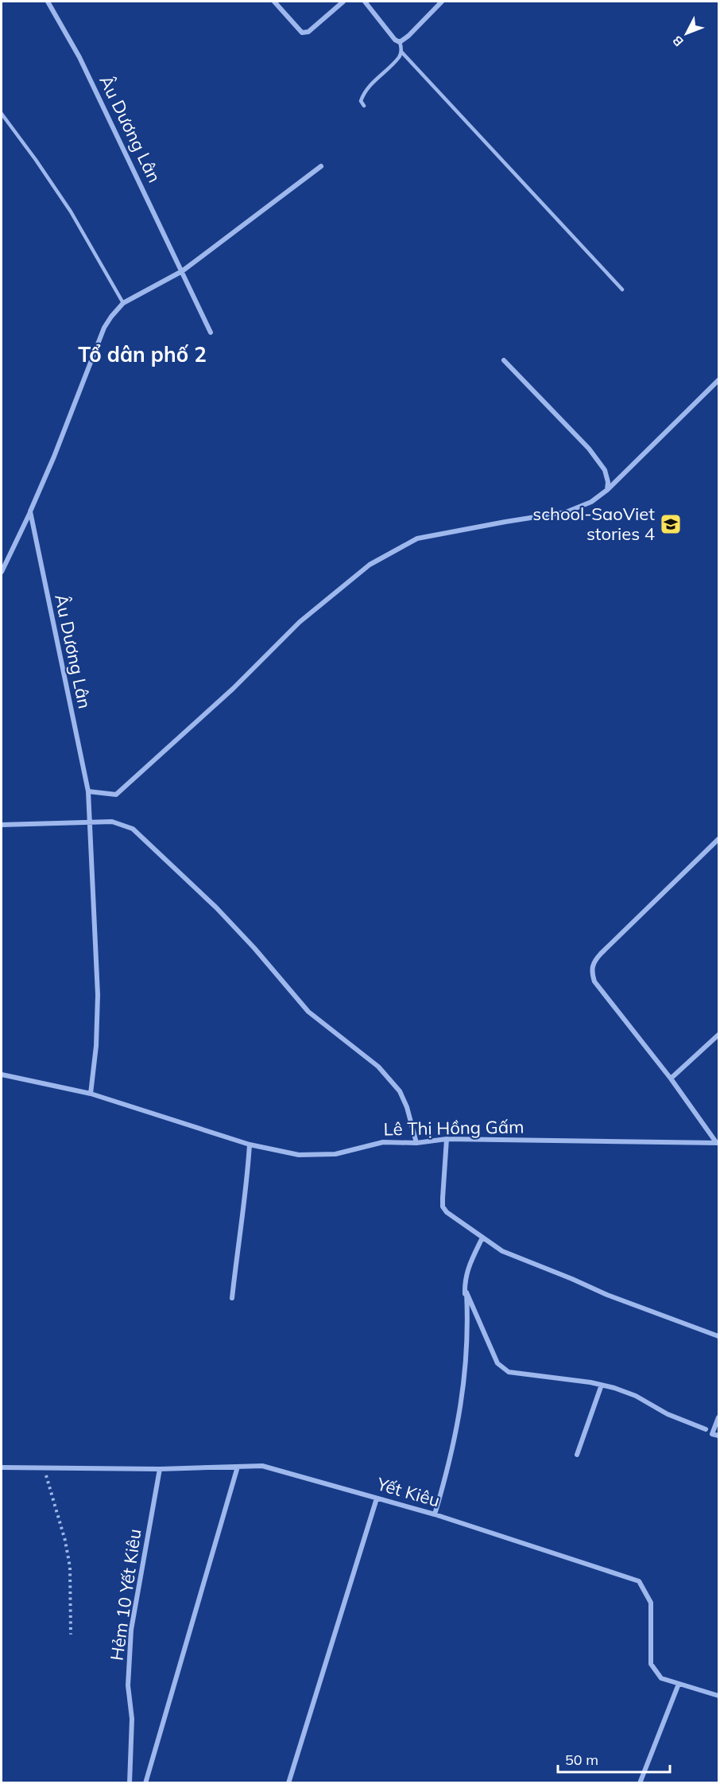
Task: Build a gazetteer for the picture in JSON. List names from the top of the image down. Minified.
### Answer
{"streets":{"street":["Âu Dương Lân","Lê Thị Hồng Gấm","Yết Kiêu","Hẻm 10 Yết Kiêu"]},"crossings":[["Âu Dương Lân","Lê Thị Hồng Gấm"],["Yết Kiêu","Hẻm 10 Yết Kiêu"]],"districts":["Tổ dân phố 2"],"places":{"school or university":["school-SaoViet stories 4"]},"scale_bar":"50 m","north":"bottom left"}
